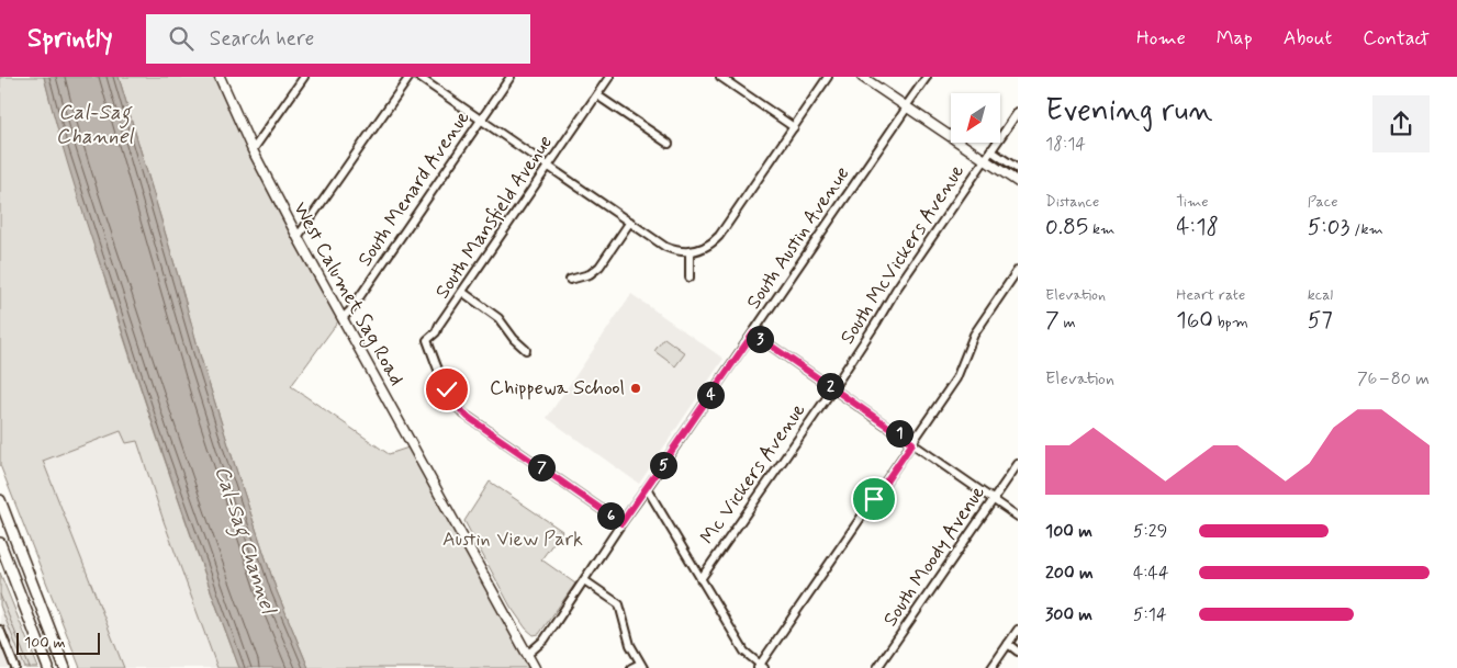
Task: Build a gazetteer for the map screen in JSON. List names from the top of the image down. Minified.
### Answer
{"streets":{"main road":["West Calumet Sag Road"],"street":["South Menard Avenue","South Mansfield Avenue","South Austin Avenue","South McVickers Avenue","Mc Vickers Avenue","South Moody Avenue"]},"crossings":[["South Menard Avenue","West Calumet Sag Road"],["South Mansfield Avenue","South Austin Avenue"],["South Austin Avenue","West Calumet Sag Road"],["South McVickers Avenue","Mc Vickers Avenue"]],"water":["Cal-Sag Channel"],"parks":["Austin View Park"],"places":["Chippewa School"],"scale_bar":"100 m","north":"bottom left","page":{"header":"Sprintly","search":"Search here","nav":["Home","Map","About","Contact"],"heading":["Evening run","18:14"],"stats":[["Distance","0.85 km"],["Time","4:18"],["Pace","5:03 /km"],["Elevation","7 m"],["Heart rate","160 bpm"],["kcal","57"]],"pins":["3","2","4","1","5","7","6"],"chart":["Elevation","76–80 m"],"list":[{"name":"100 m","note":"5:29"},{"name":"200 m","note":"4:44"},{"name":"300 m","note":"5:14"}],"scale":"100 m"}}
